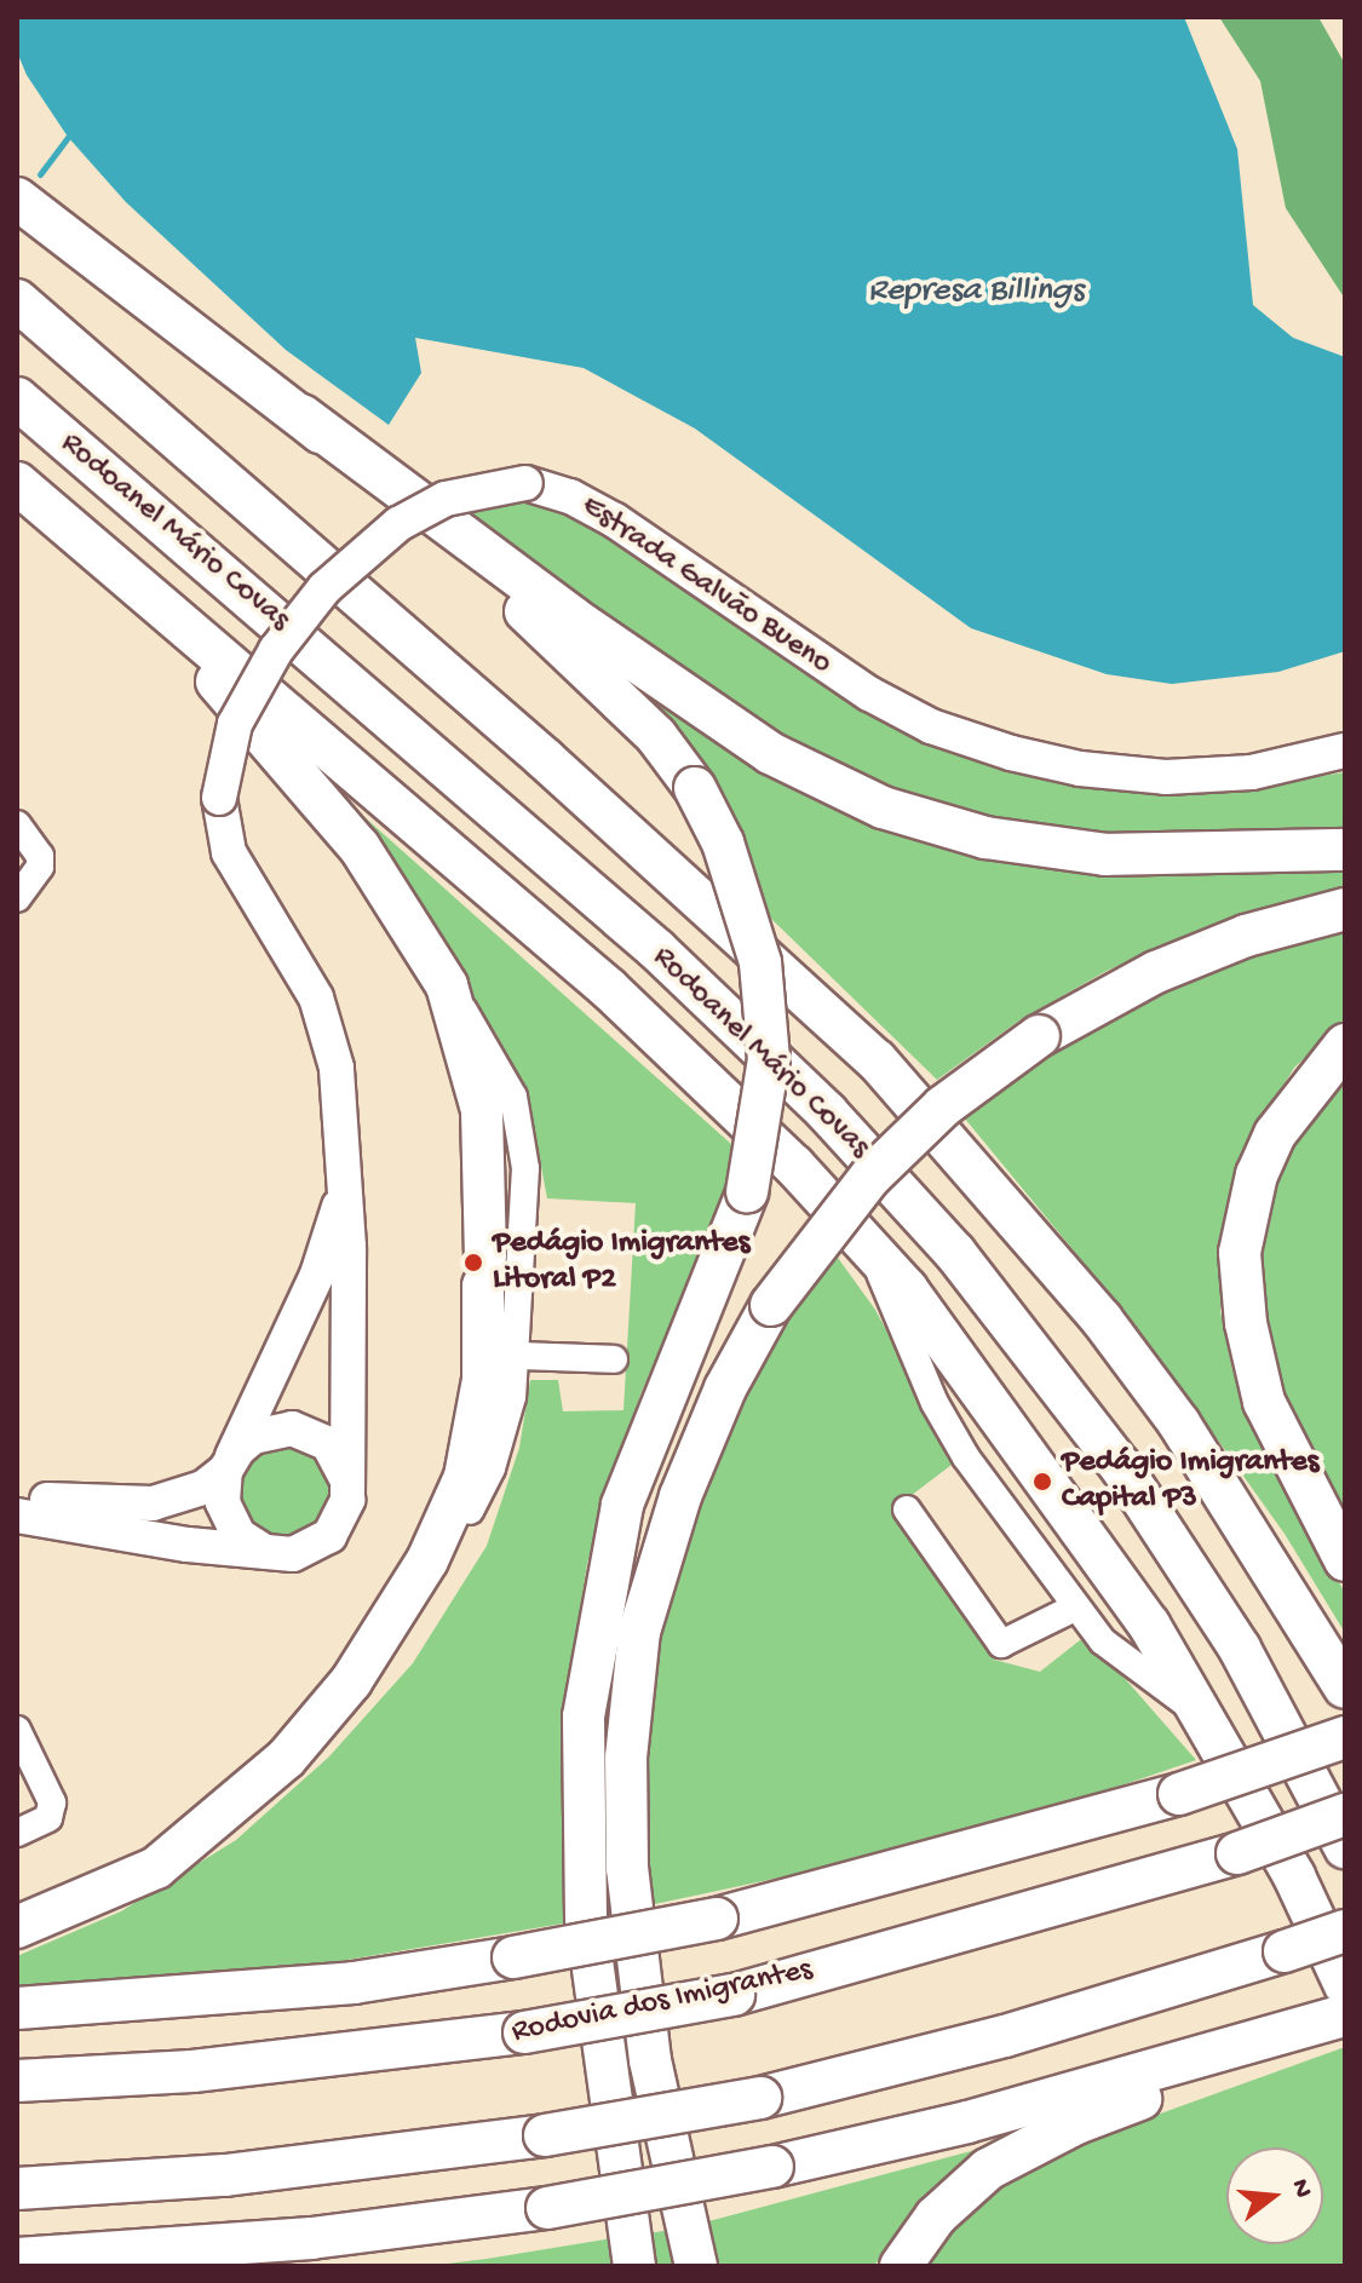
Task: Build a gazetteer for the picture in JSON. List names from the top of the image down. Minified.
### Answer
{"streets":{"highway":["Rodoanel Mário Covas","Rodovia dos Imigrantes"],"main road":["Estrada Galvão Bueno"]},"water":["Represa Billings"],"places":["Pedágio Imigrantes Litoral P2","Pedágio Imigrantes Capital P3"],"north":"right"}
